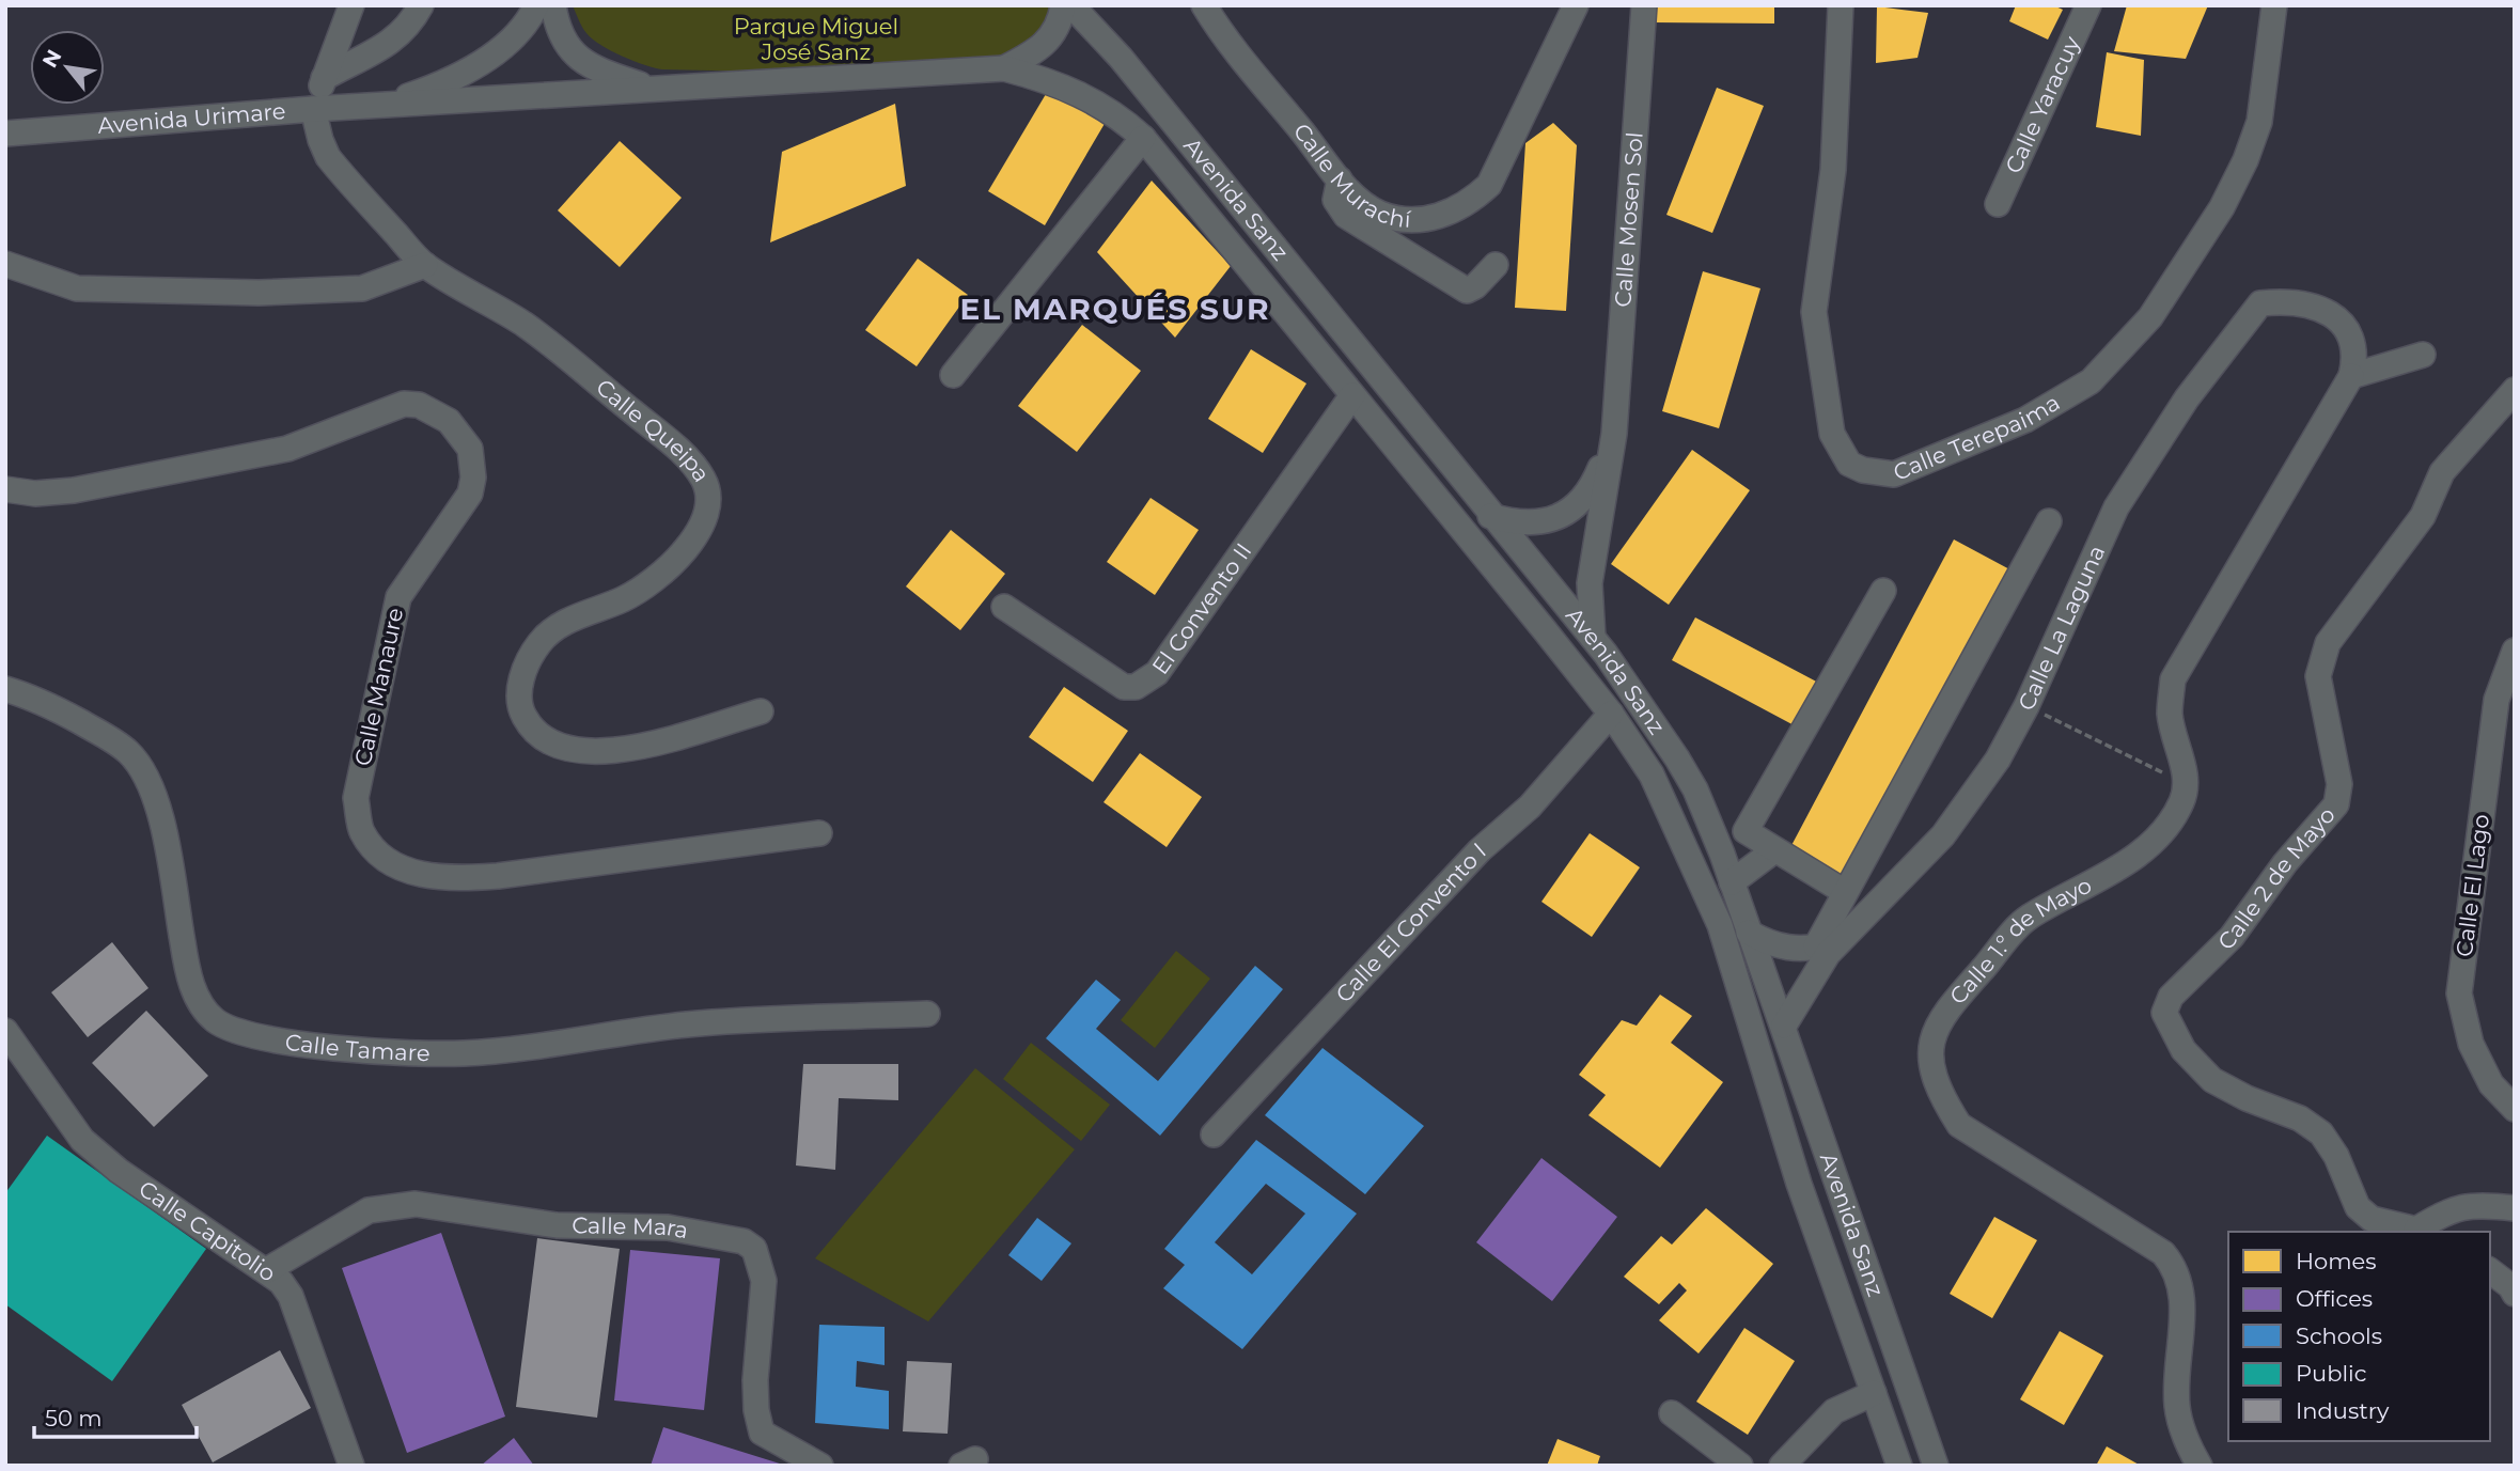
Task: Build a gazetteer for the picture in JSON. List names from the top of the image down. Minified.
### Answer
{"streets":{"street":["Calle Yaracuy","Avenida Urimare","Calle Murachí","Avenida Sanz","Calle Mosen Sol","Calle Queipa","Calle Terepaima","El Convento II","Calle La Laguna","Calle Manaure","Calle 2 de Mayo","Calle El Lago","Calle El Convento I","Calle 1.° de Mayo","Calle Tamare","Calle Mara","Calle Capitolio"]},"crossings":[["Avenida Urimare","Avenida Sanz"],["Avenida Urimare","Calle Queipa"],["Avenida Sanz","Calle Mosen Sol"],["Avenida Sanz","El Convento II"],["Avenida Sanz","Calle La Laguna"],["Avenida Sanz","Calle El Convento I"],["Calle La Laguna","Calle 1.° de Mayo"],["Calle Mara","Calle Capitolio"]],"districts":["EL MARQUÉS SUR"],"parks":["Parque Miguel José Sanz"],"legend":["Homes","Offices","Schools","Public","Industry"],"scale_bar":"50 m","north":"top left"}
